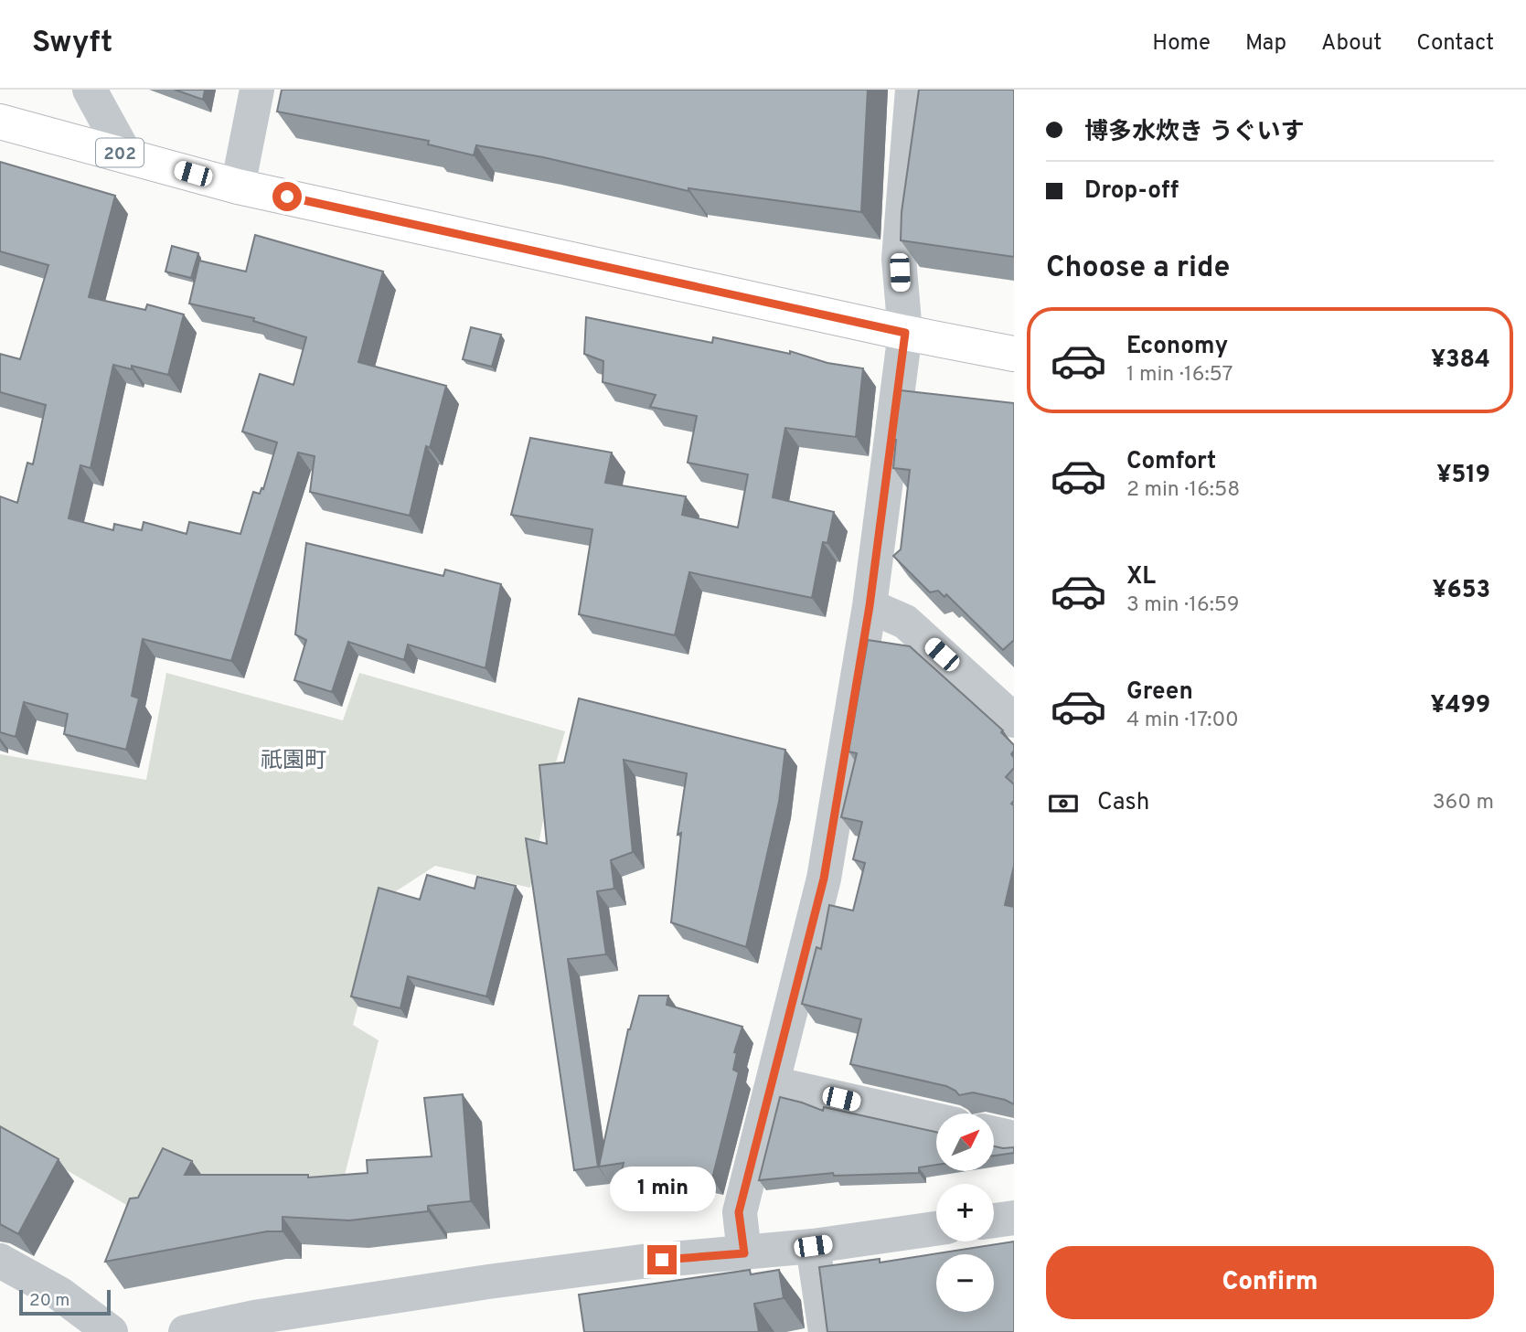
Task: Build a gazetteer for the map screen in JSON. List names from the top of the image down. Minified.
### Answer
{"streets":{"highway":["202"]},"districts":["祇園町"],"scale_bar":"20 m","north":"top right","page":{"header":"Swyft","nav":["Home","Map","About","Contact"],"banner":["博多水炊き うぐいす","Drop-off"],"heading":"Choose a ride","list":[{"name":"Economy","note":"1 min · 16:57","value":"¥384"},{"name":"Comfort","note":"2 min · 16:58","value":"¥519"},{"name":"XL","note":"3 min · 16:59","value":"¥653"},{"name":"Green","note":"4 min · 17:00","value":"¥499"}],"pay":["Cash","360 m"],"map_buttons":["+","−"],"bubble":"1 min","buttons":"Confirm","scale":"20 m"}}
